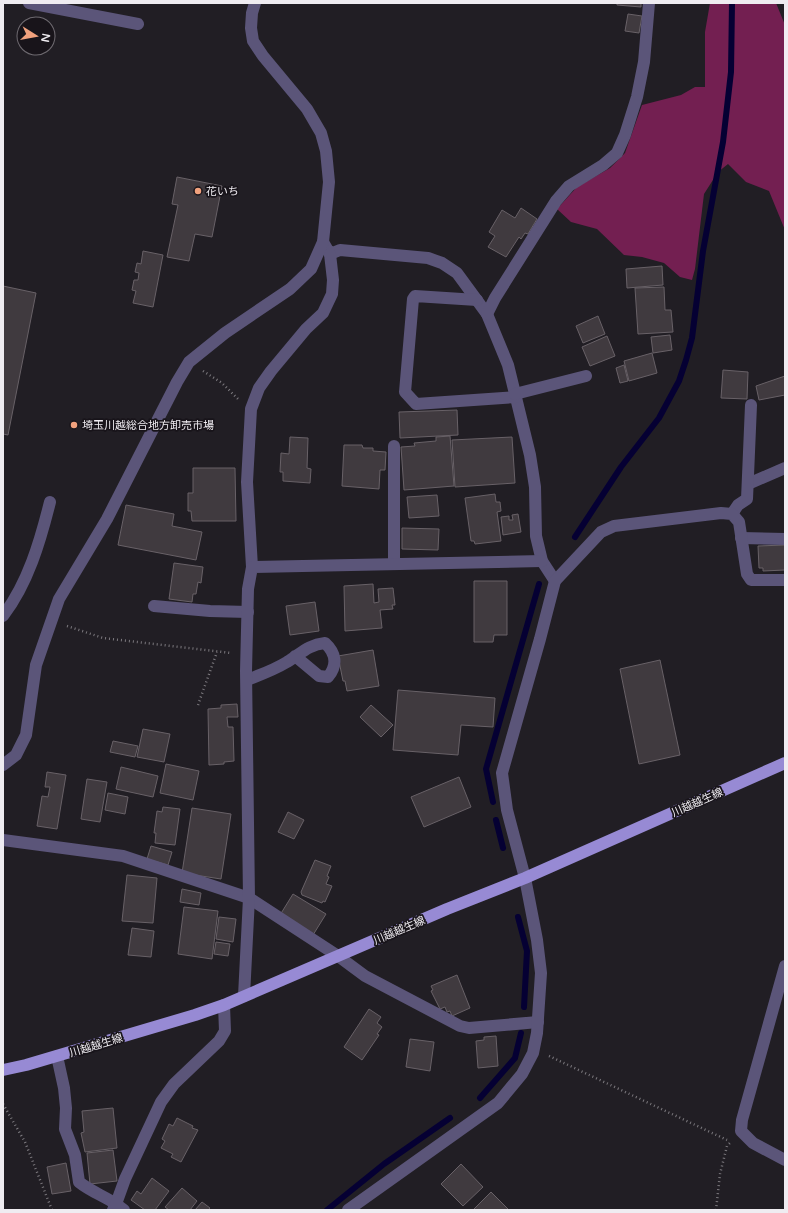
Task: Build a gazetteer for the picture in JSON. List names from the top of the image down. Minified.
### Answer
{"streets":{"main road":["川越越生線"]},"places":["花いち","埼玉川越総合地方卸売市場"],"north":"right"}
